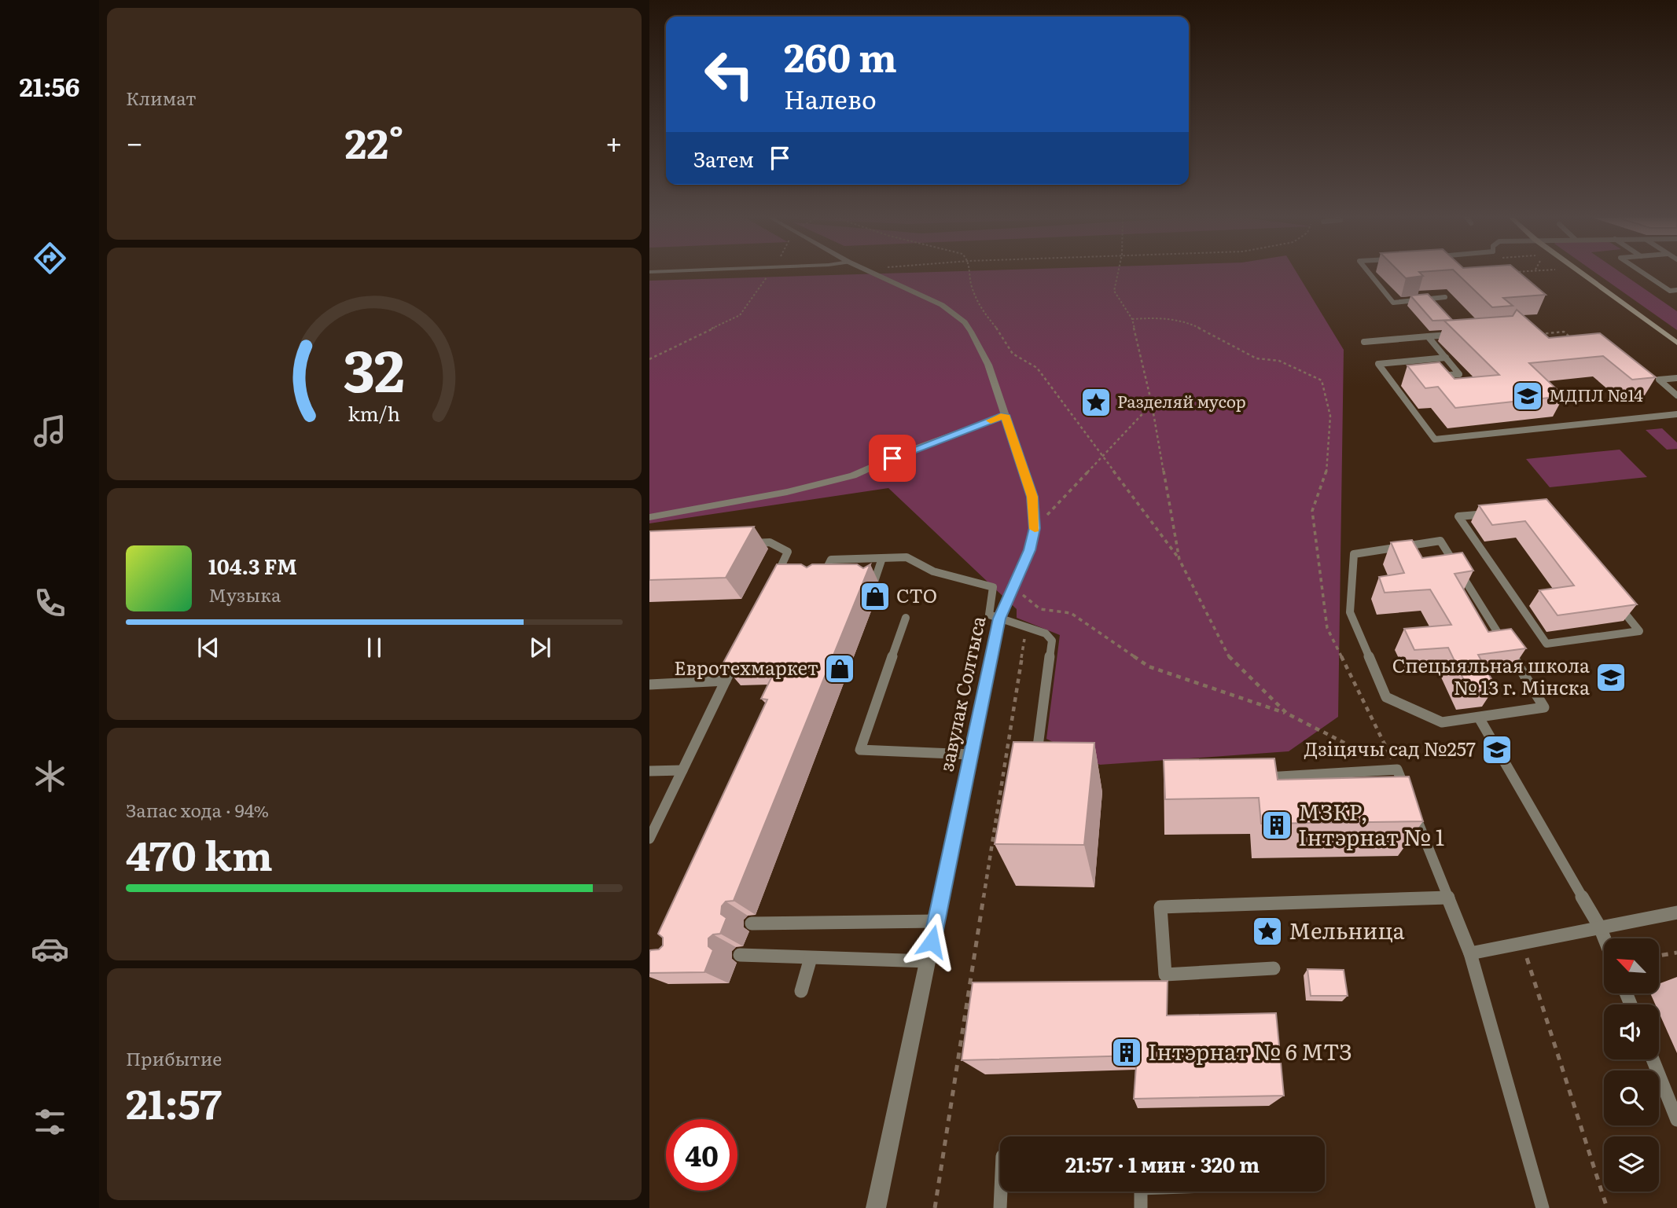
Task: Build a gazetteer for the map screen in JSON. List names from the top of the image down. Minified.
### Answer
{"streets":{"street":["завулак Солтыса"]},"places":{"school or university":["МДПЛ №14","Спецыяльная школа № 13 г. Мінска","Дзіцячы сад №257"],"place":["Разделяй мусор","Мельница"],"shop":["СТО","Евротехмаркет"],"building":["МЗКР, Інтэрнат № 1","Інтэрнат № 6 МТЗ"]},"north":"top left","page":{"tabs":"21:56","tile":["Климат",["Запас хода · 94%","470 km"],["Прибытие","21:57"]],"turn":["260 m","Налево"],"heat":["−","22°","+"],"then":"Затем","song":["104.3 FM","Музыка"],"limit":"40","trip":"21:57 · 1 мин · 320 m","gauge":["32","km/h"]}}
